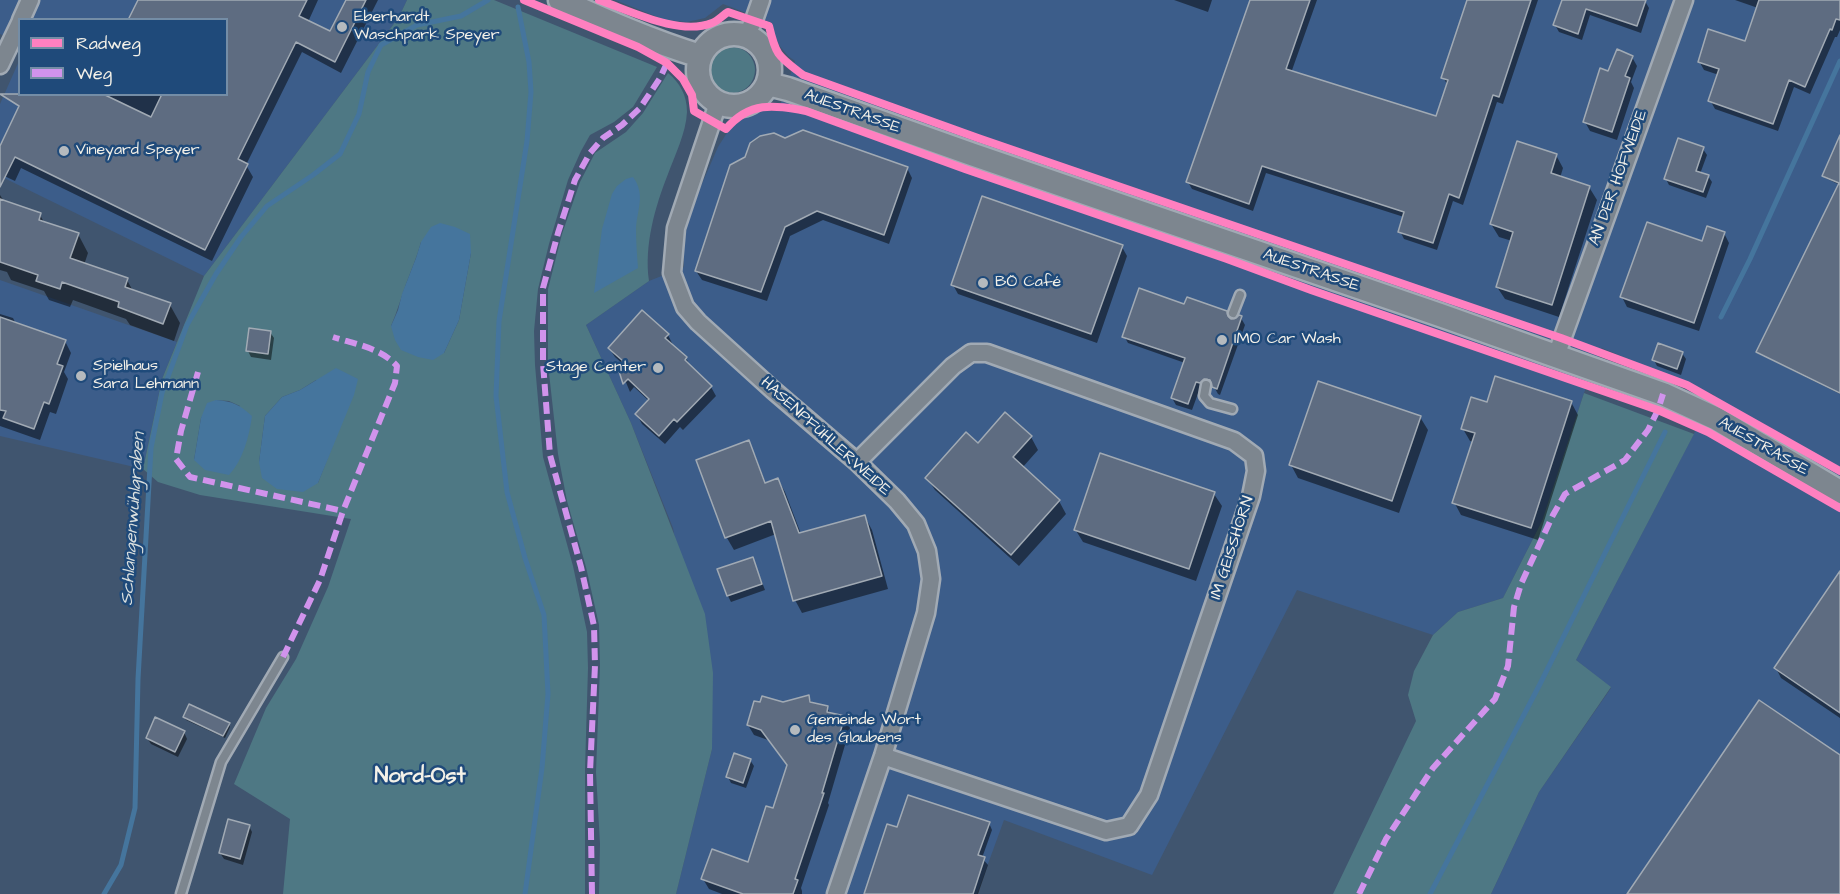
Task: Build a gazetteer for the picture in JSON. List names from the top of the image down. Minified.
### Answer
{"streets":{"street":["AUESTRASSE","AN DER HOFWEIDE","HASENPFÜHLERWEIDE","IM GEISSHORN"]},"crossings":[["AUESTRASSE","AN DER HOFWEIDE"],["AUESTRASSE","HASENPFÜHLERWEIDE"],["HASENPFÜHLERWEIDE","IM GEISSHORN"]],"districts":["Nord-Ost"],"water":["Schlangenwühlgraben"],"places":["Eberhardt Waschpark Speyer","Vineyard Speyer","BÖ Café","IMO Car Wash","Stage Center","Spielhaus Sara Lehmann","Gemeinde Wort des Glaubens"],"legend":["Radweg","Weg"]}
